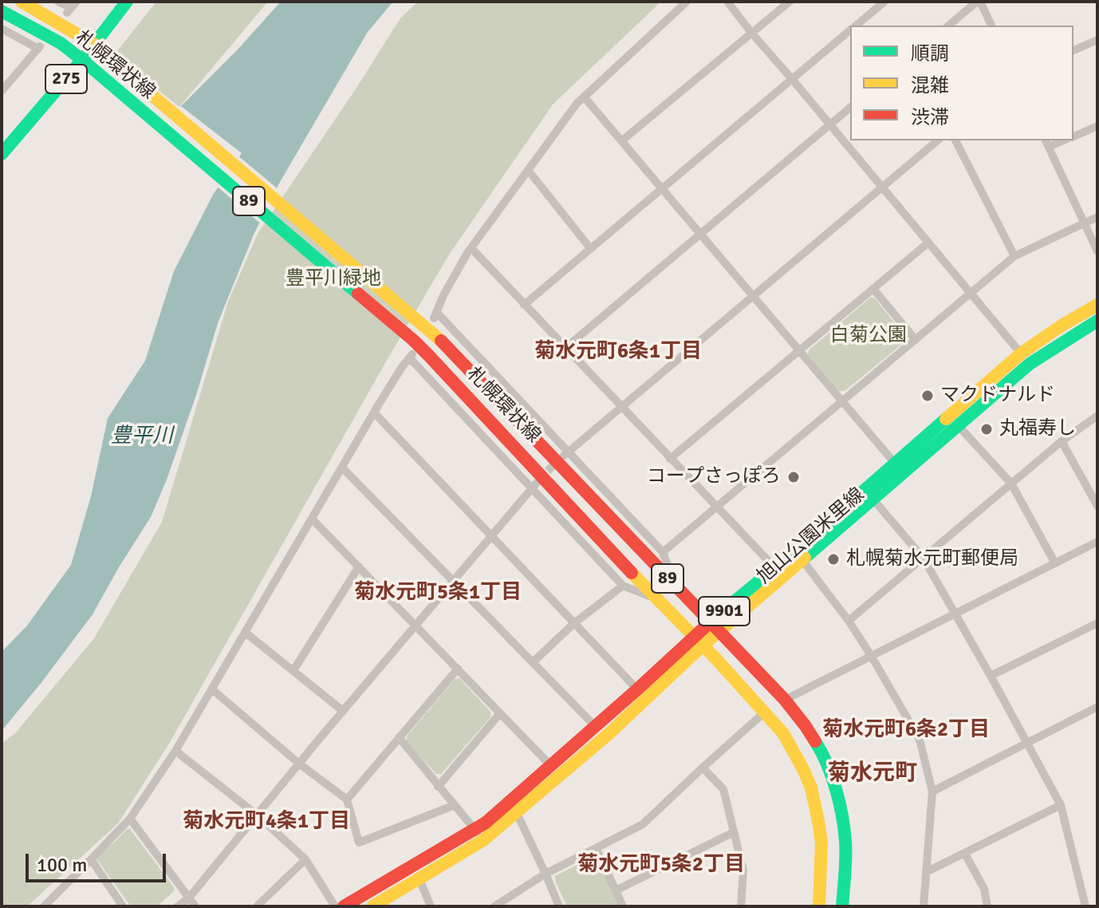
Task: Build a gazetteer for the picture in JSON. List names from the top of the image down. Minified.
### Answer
{"streets":{"main road":["札幌環状線","275","89","旭山公園米里線","9901"]},"crossings":[["札幌環状線","275"],["札幌環状線","旭山公園米里線"]],"districts":["菊水元町6条1丁目","菊水元町5条1丁目","菊水元町6条2丁目","菊水元町","菊水元町4条1丁目","菊水元町5条2丁目"],"water":["豊平川"],"parks":["豊平川緑地","白菊公園"],"places":["マクドナルド","丸福寿し","コープさっぽろ","札幌菊水元町郵便局"],"legend":["順調","混雑","渋滞"],"scale_bar":"100 m"}
